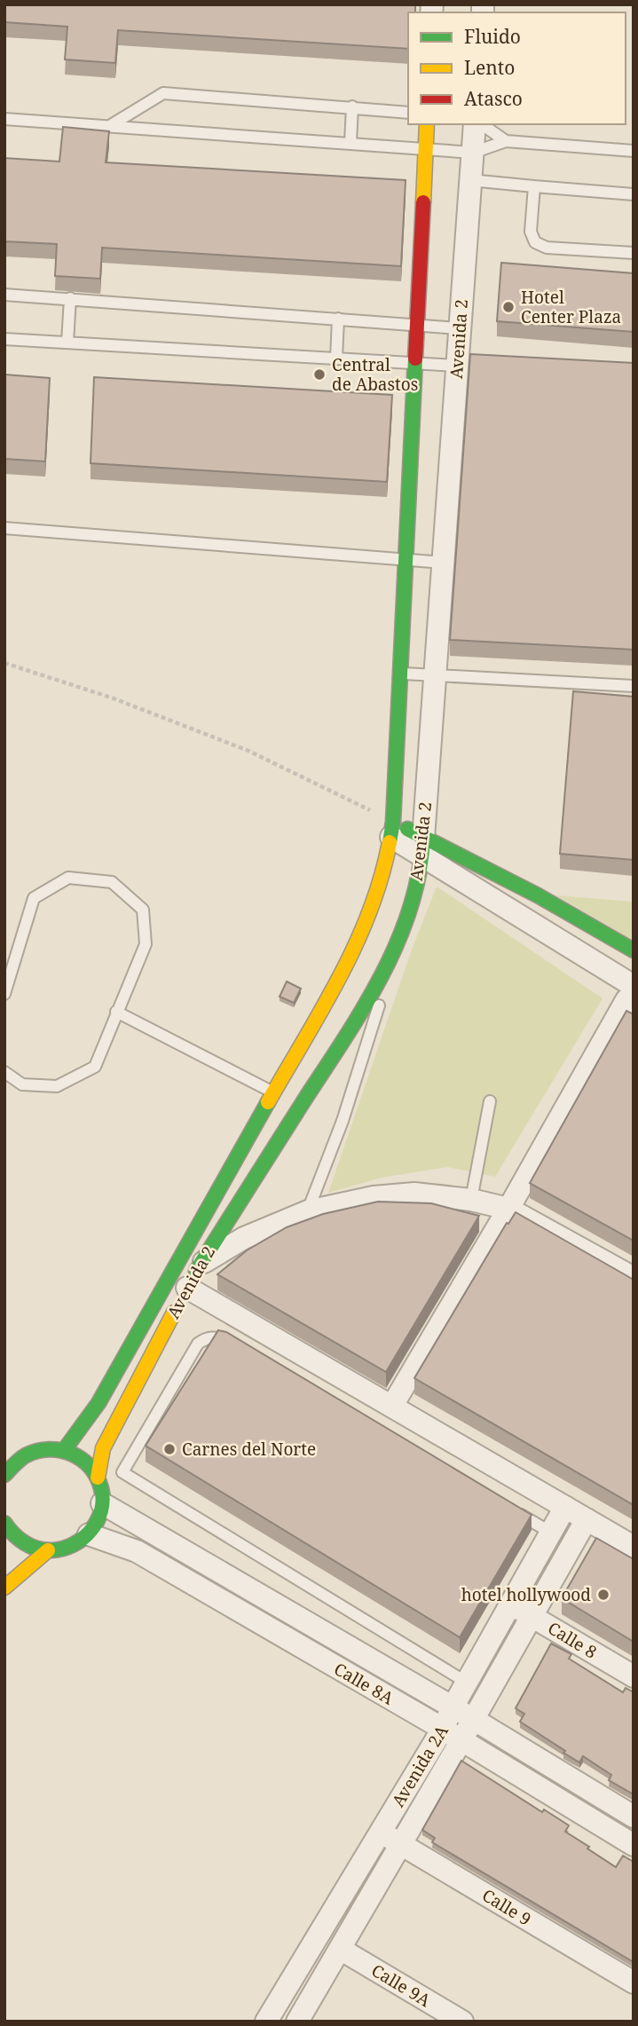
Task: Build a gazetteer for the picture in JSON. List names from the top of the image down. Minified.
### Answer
{"streets":{"street":["Avenida 2","Calle 8","Calle 8A","Avenida 2A","Calle 9","Calle 9A"]},"crossings":[["Avenida 2","Calle 8A"],["Calle 8","Avenida 2A"],["Calle 8A","Avenida 2A"],["Avenida 2A","Calle 9"],["Avenida 2A","Calle 9A"]],"places":["Hotel Center Plaza","Central de Abastos","Carnes del Norte","hotel hollywood"],"legend":["Fluido","Lento","Atasco"]}
